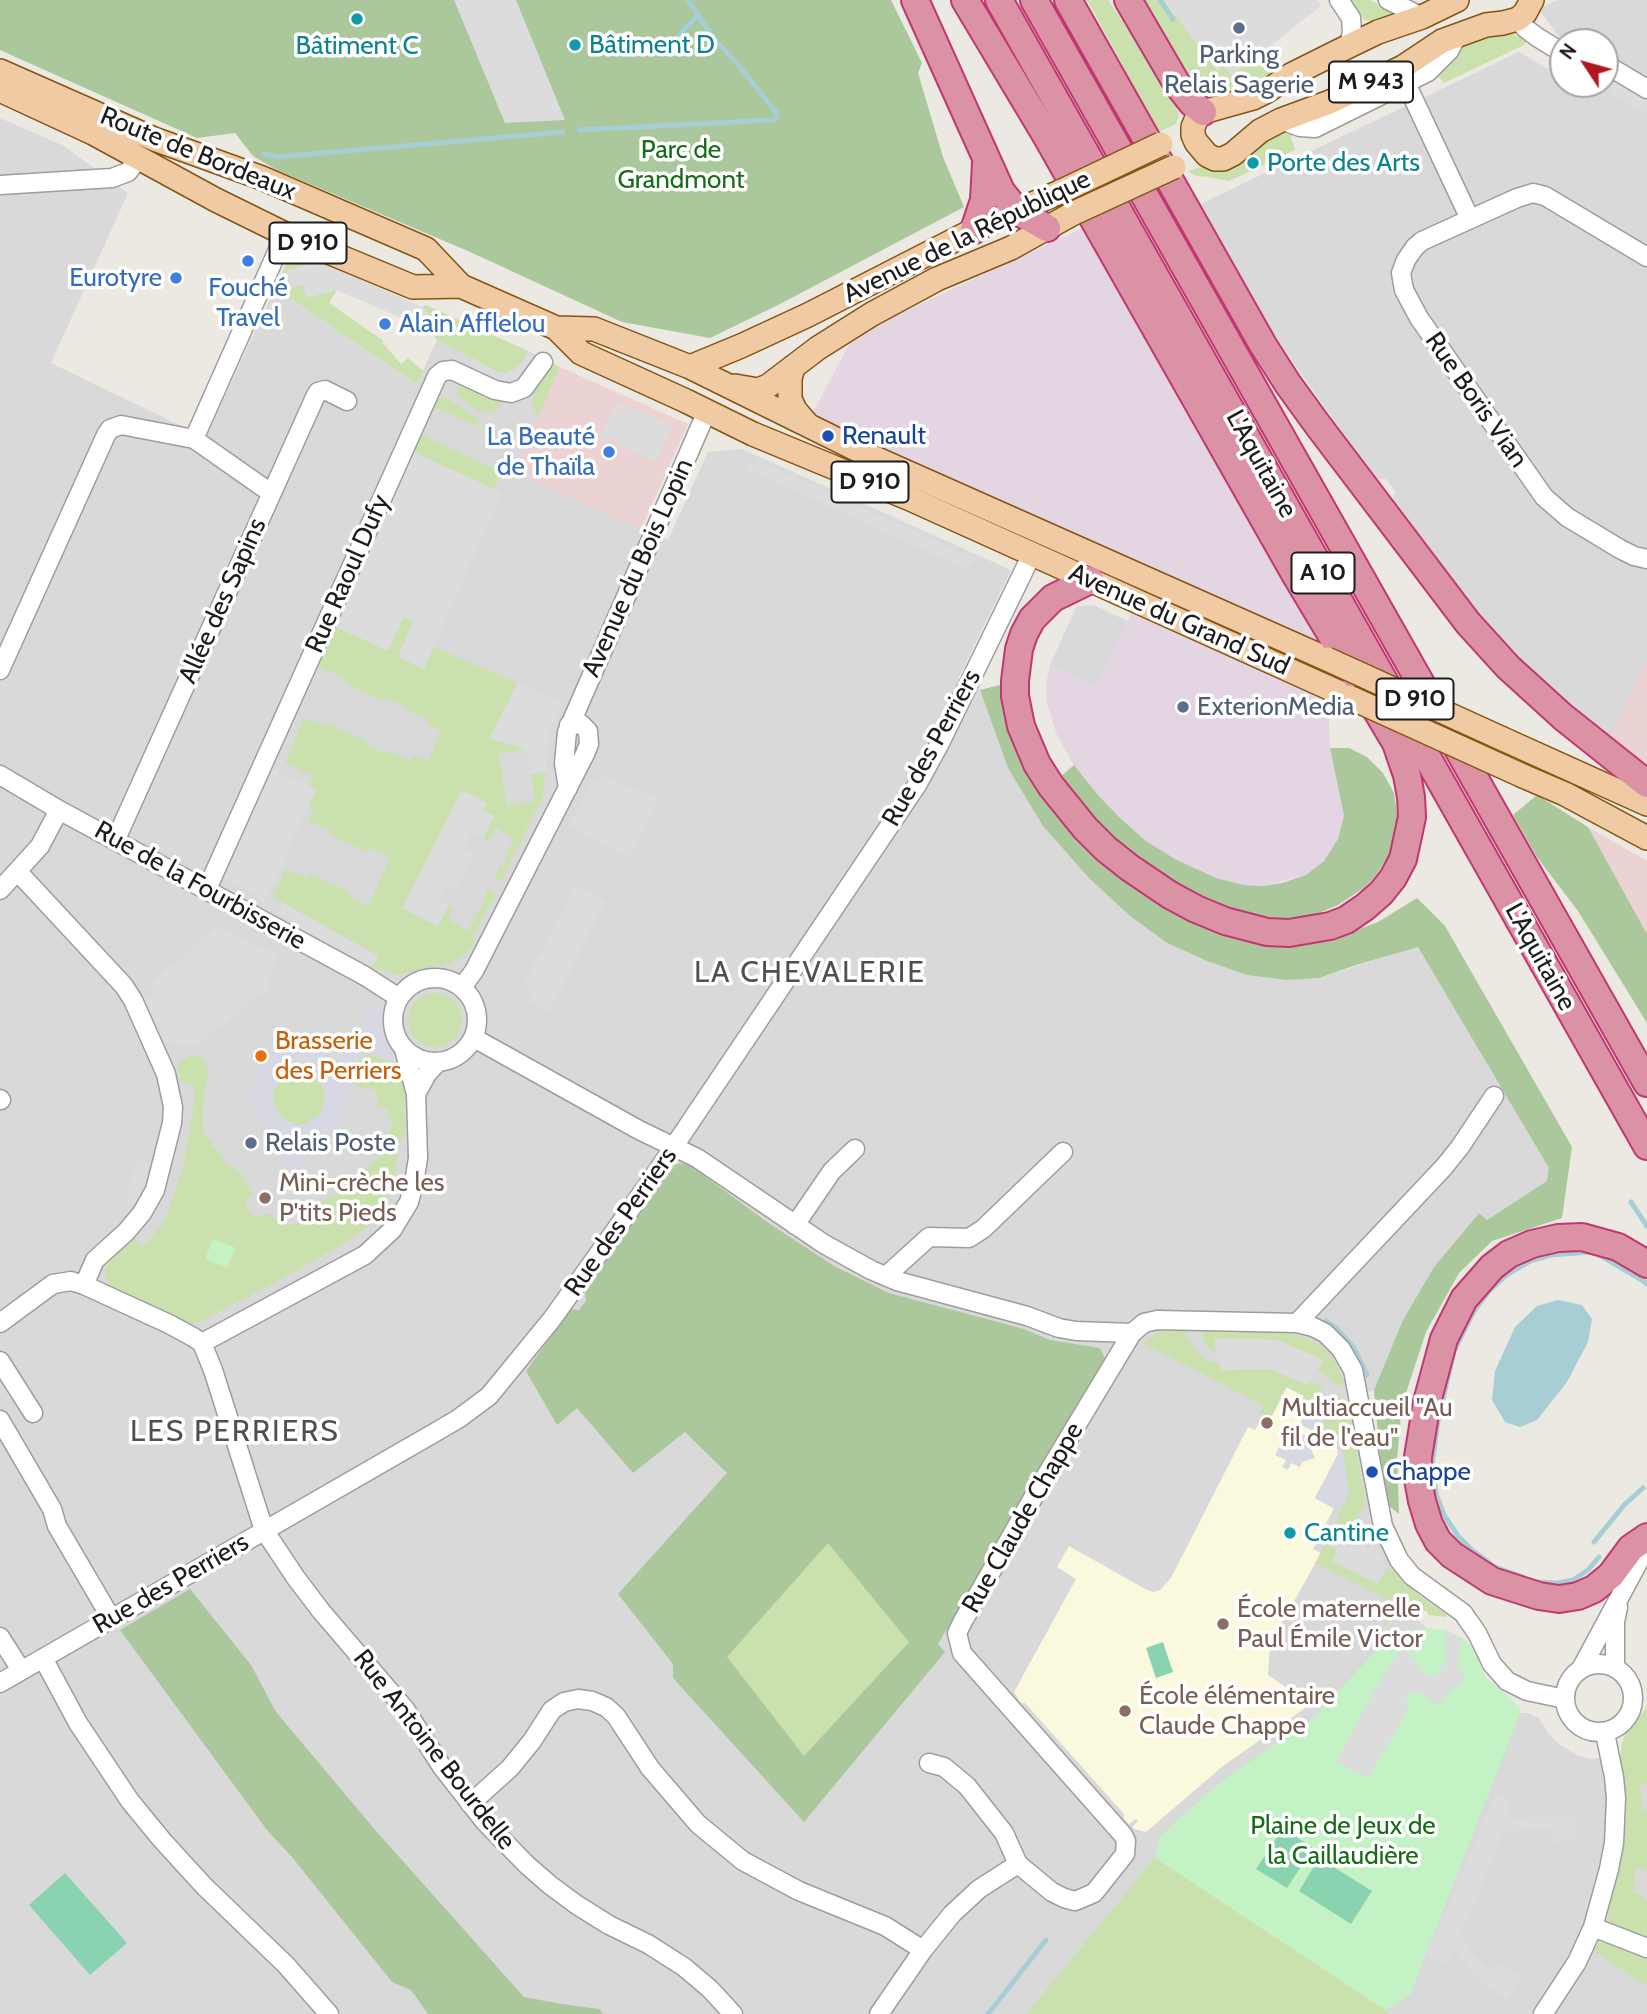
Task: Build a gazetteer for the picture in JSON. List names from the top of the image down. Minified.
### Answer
{"streets":{"highway":["L'Aquitaine","A 10"],"main road":["M 943","Route de Bordeaux","Avenue de la République","D 910","Avenue du Grand Sud"],"street":["Rue Boris Vian","Avenue du Bois Lopin","Rue Raoul Dufy","Allée des Sapins","Rue des Perriers","Rue de la Fourbisserie","Rue Claude Chappe","Rue Antoine Bourdelle"]},"crossings":[["Route de Bordeaux","D 910"],["Avenue de la République","D 910"],["D 910","Avenue du Bois Lopin"],["D 910","Avenue du Grand Sud"],["Avenue du Bois Lopin","Avenue du Grand Sud"],["Avenue du Bois Lopin","Rue de la Fourbisserie"],["Rue Raoul Dufy","Rue de la Fourbisserie"],["Allée des Sapins","Rue de la Fourbisserie"],["Avenue du Grand Sud","Rue des Perriers"],["Rue des Perriers","Rue Antoine Bourdelle"]],"districts":["LA CHEVALERIE","LES PERRIERS"],"parks":["Parc de Grandmont","Plaine de Jeux de la Caillaudière"],"places":["Bâtiment C","Parking Relais Sagerie","Bâtiment D","Porte des Arts","Fouché Travel","Eurotyre","Alain Afflelou","Renault","La Beauté de Thaïla","ExterionMedia","Brasserie des Perriers","Relais Poste","Mini-crèche les P'tits Pieds","Multiaccueil \"Au fil de l'eau\"","Chappe","Cantine","École maternelle Paul Émile Victor","École élémentaire Claude Chappe"],"north":"top left"}
